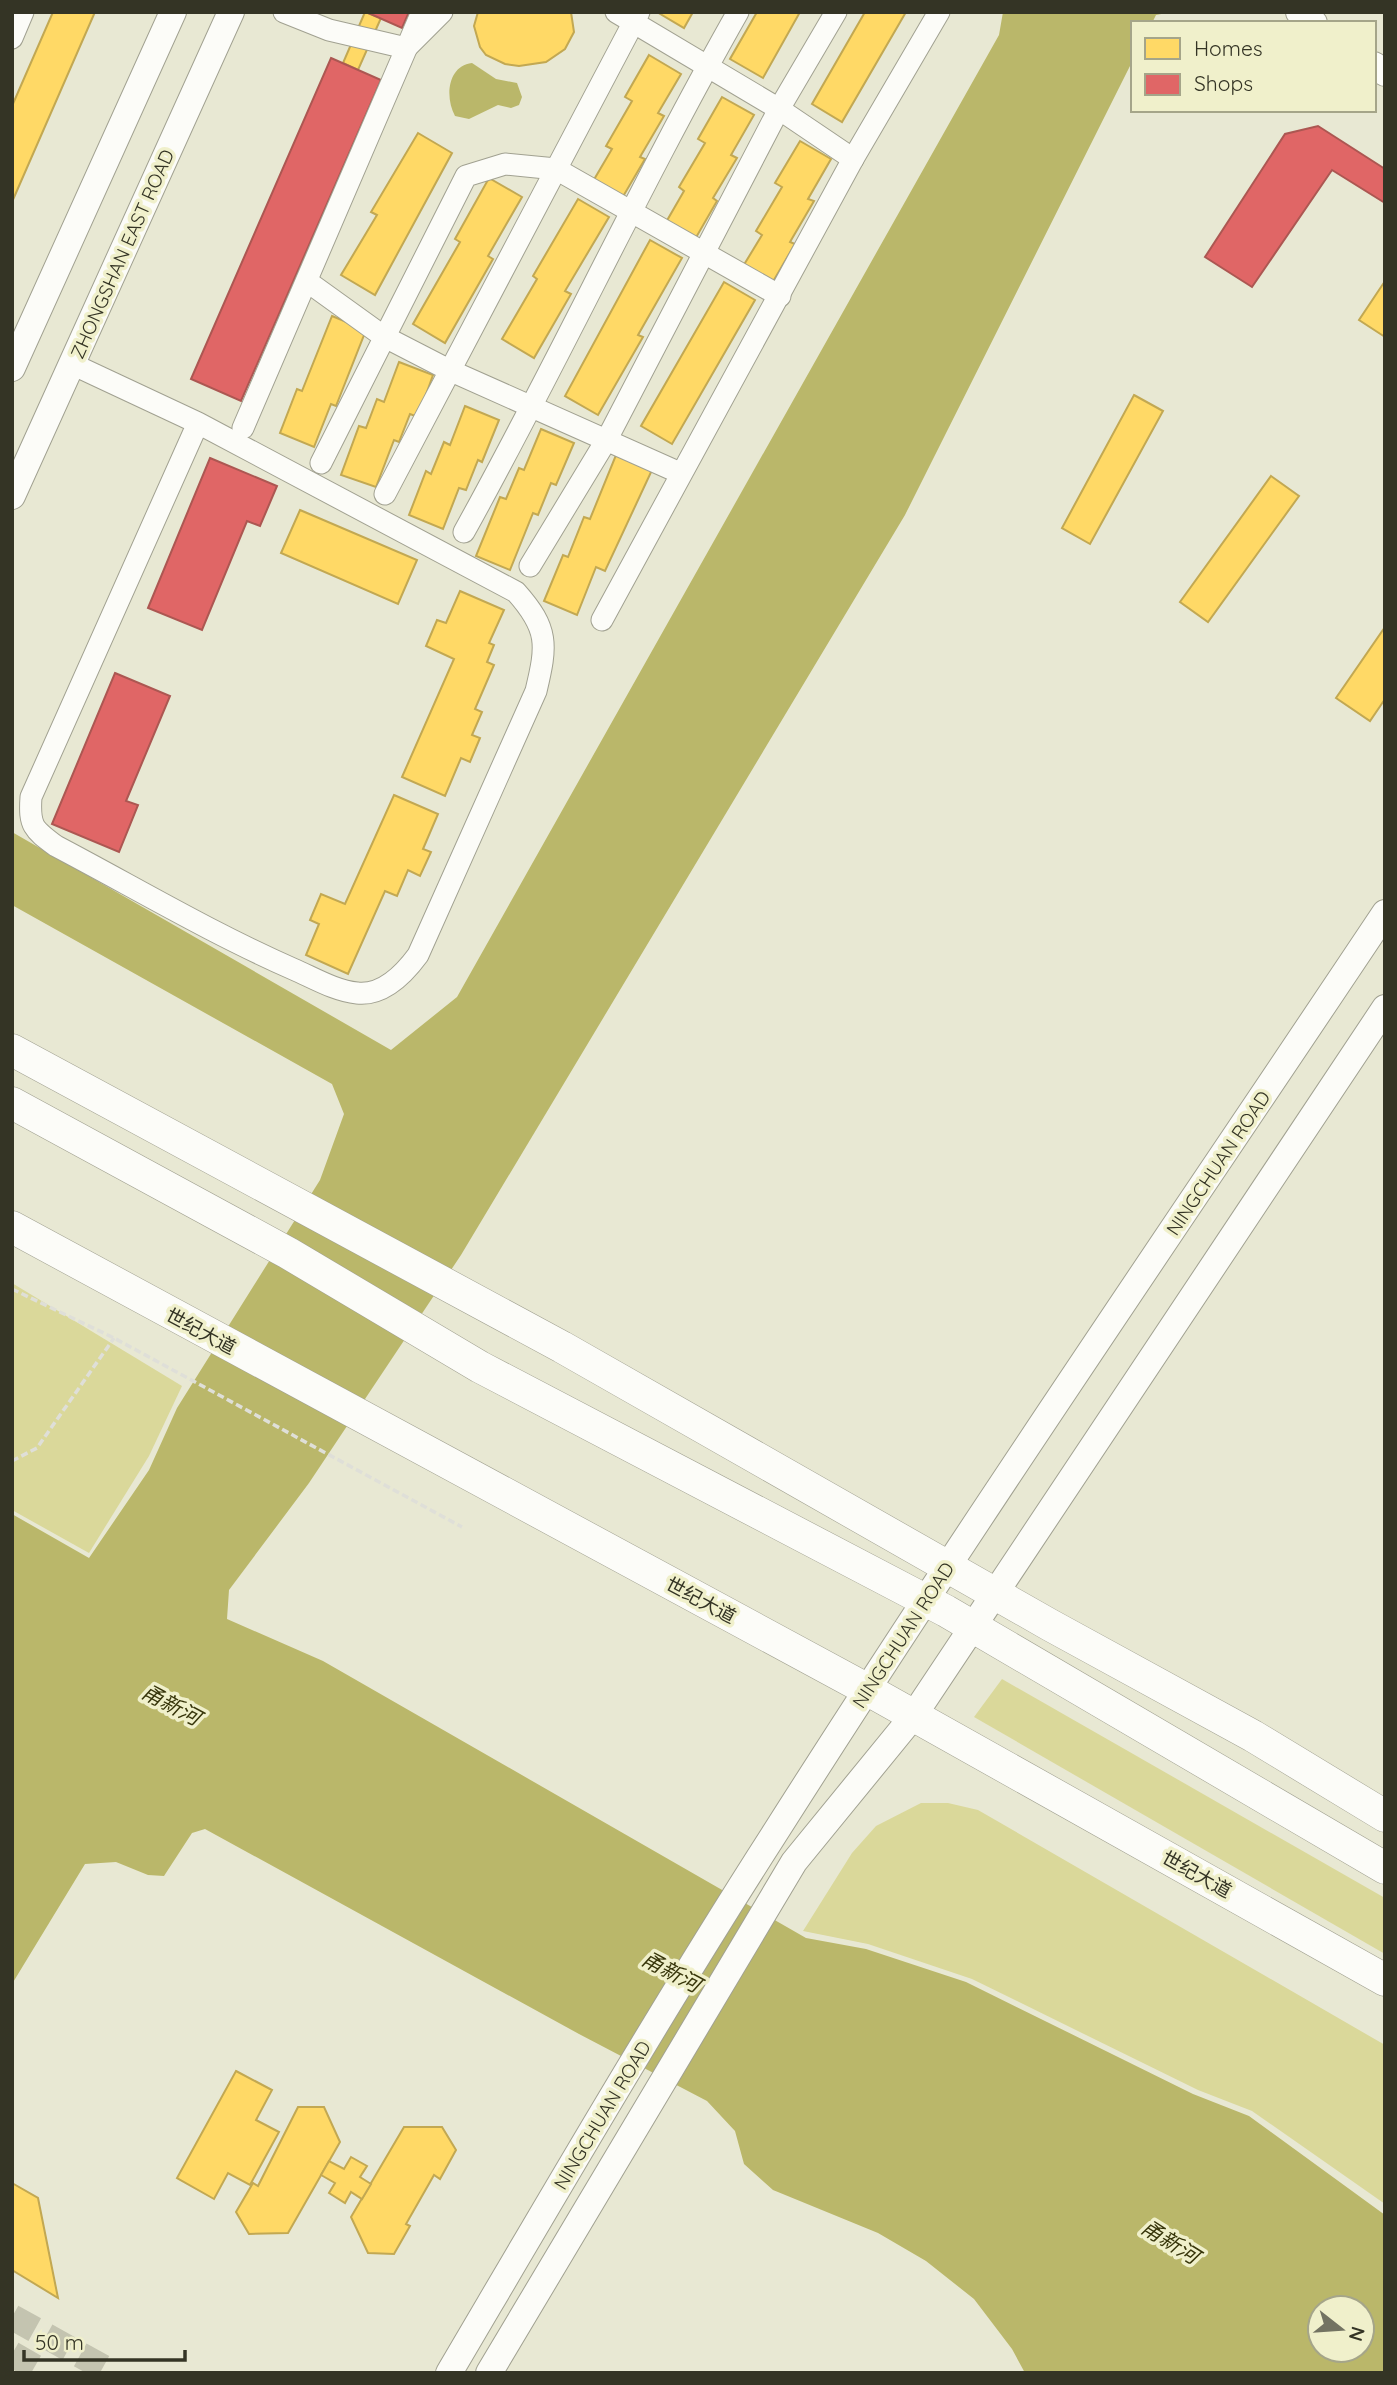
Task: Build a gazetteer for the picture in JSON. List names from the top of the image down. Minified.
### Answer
{"streets":{"highway":["世纪大道"],"main road":["ZHONGSHAN EAST ROAD","NINGCHUAN ROAD"]},"crossings":[["NINGCHUAN ROAD","世纪大道"]],"water":["甬新河"],"legend":["Homes","Shops"],"scale_bar":"50 m","north":"right"}
